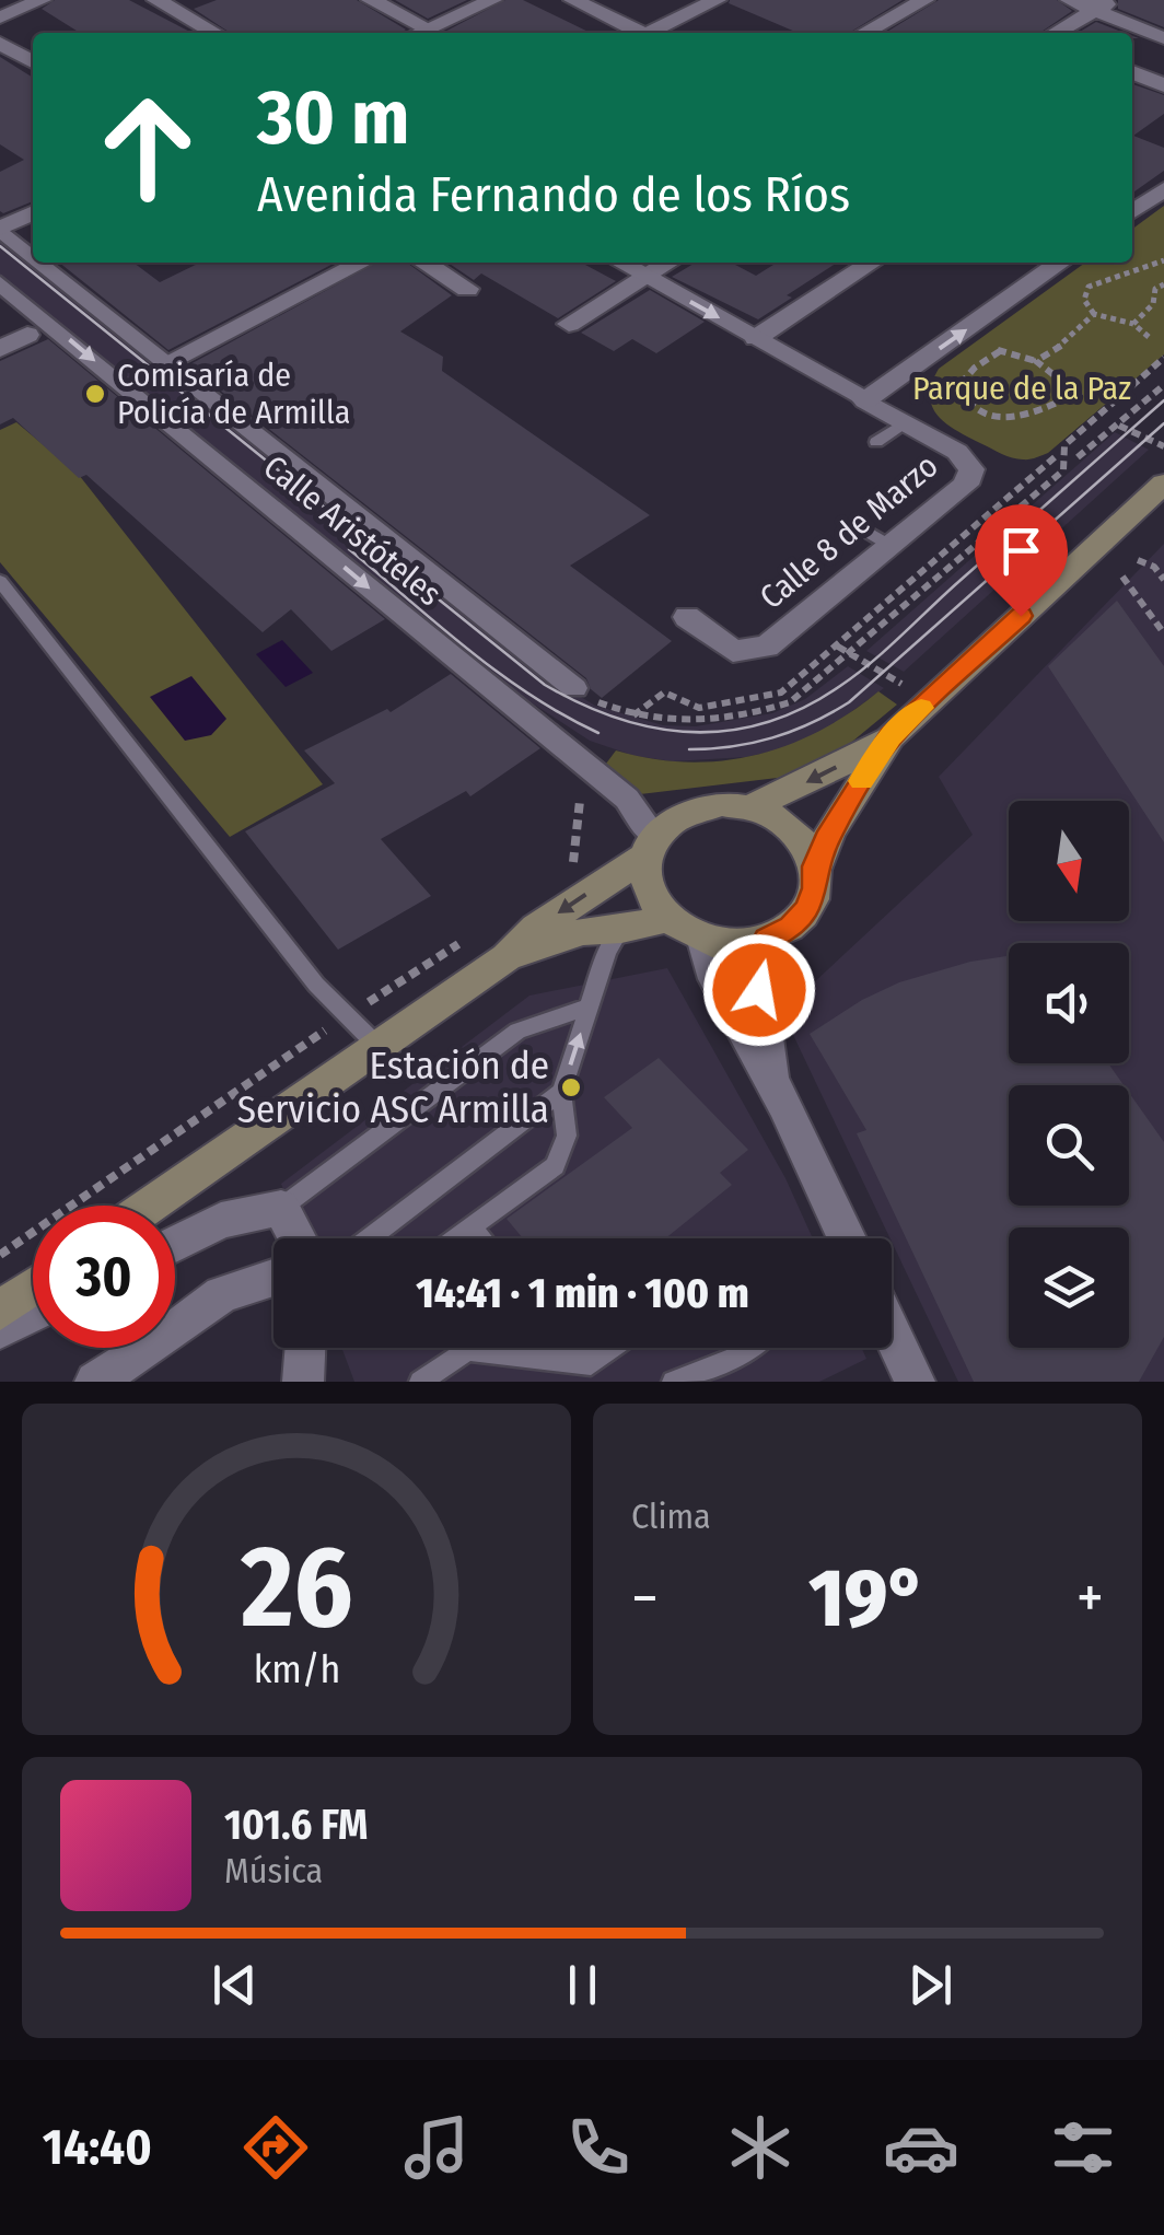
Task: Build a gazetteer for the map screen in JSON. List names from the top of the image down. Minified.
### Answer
{"streets":{"street":["Calle Aristóteles","Calle 8 de Marzo"]},"parks":["Parque de la Paz"],"places":["Comisaría de Policía de Armilla","Estación de Servicio ASC Armilla"],"north":"bottom","page":{"turn":["30 m","Avenida Fernando de los Ríos"],"limit":"30","trip":"14:41 · 1 min · 100 m","tile":"Clima","heat":["−","19°","+"],"song":["101.6 FM","Música"],"tabs":"14:40","gauge":["26","km/h"]}}
